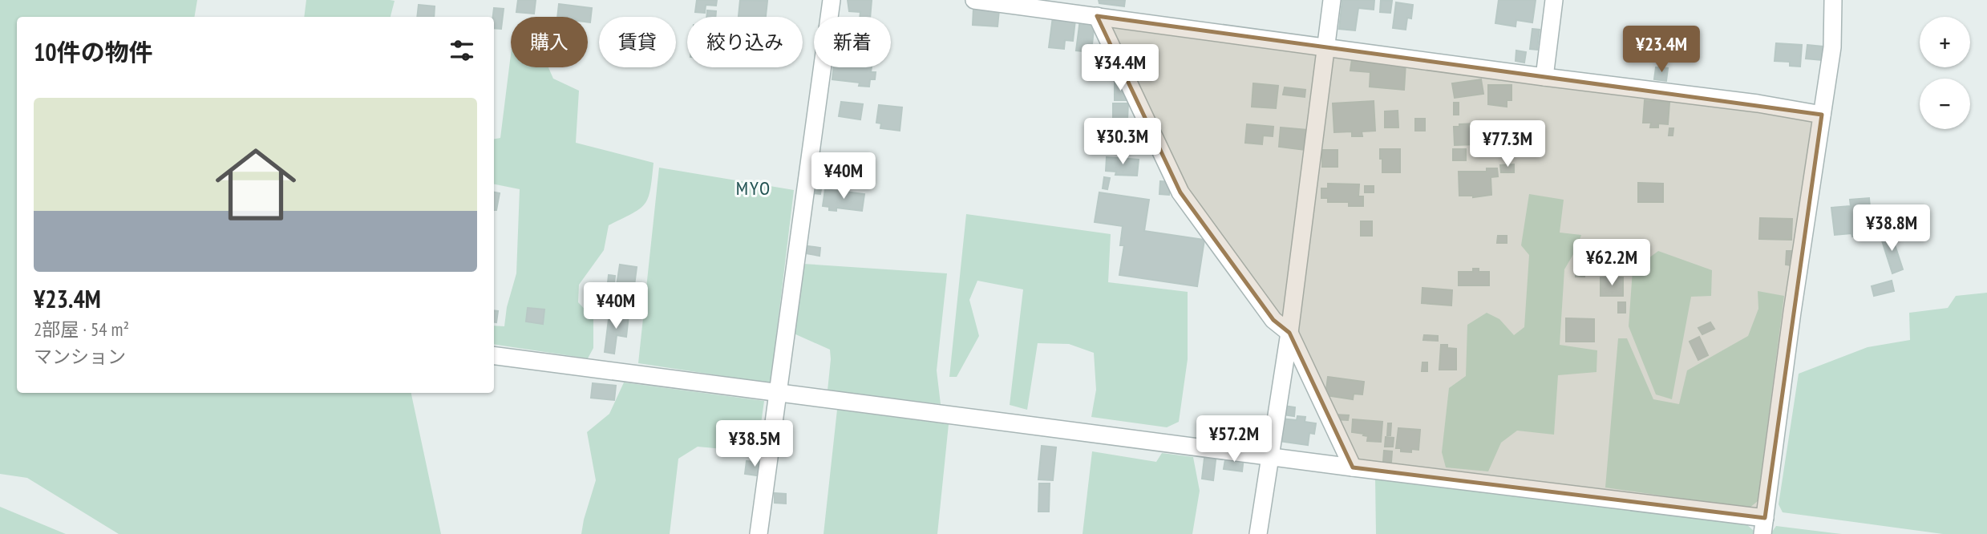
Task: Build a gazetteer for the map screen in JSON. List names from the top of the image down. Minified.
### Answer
{"districts":["MYO"],"page":{"map_buttons":["+","−"],"chip":["購入","賃貸","絞り込み","新着"],"heading":"10件の物件","price":["¥23.4M","¥34.4M","¥30.3M","¥77.3M","¥40M","¥38.8M","¥62.2M","¥40M","¥57.2M","¥38.5M"],"list":[{"name":"¥23.4M","note":"2部屋 · 54 m² · マンション"}]}}
